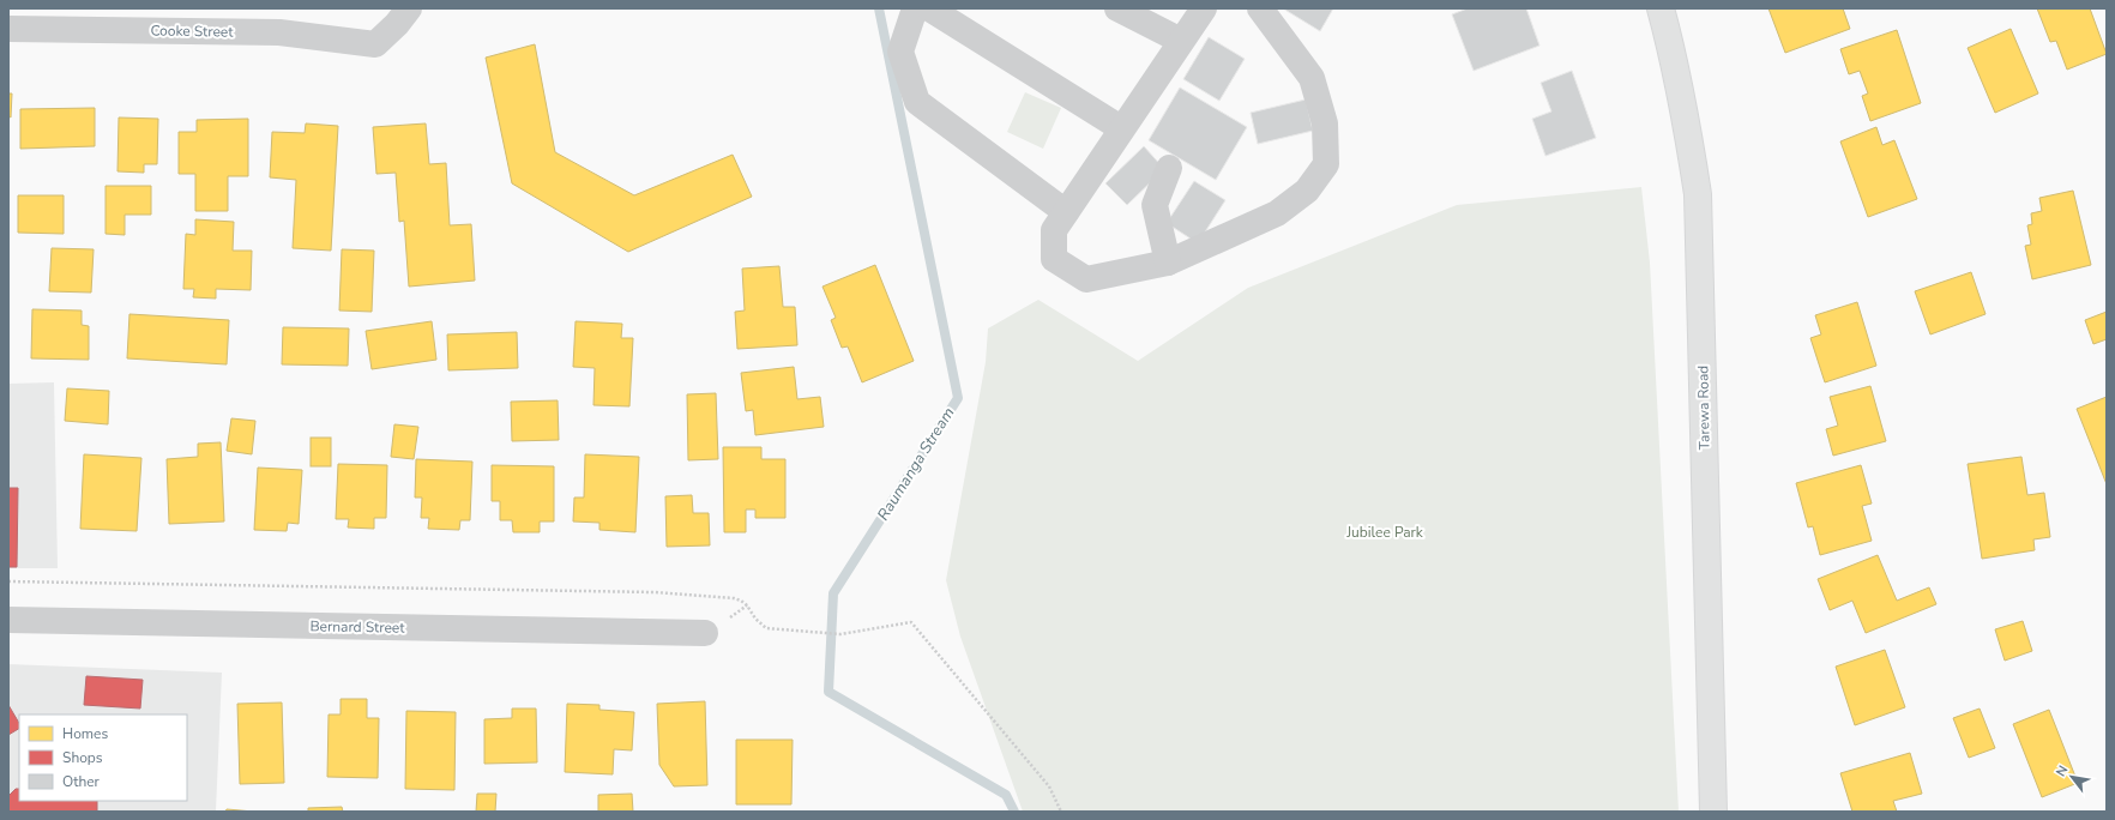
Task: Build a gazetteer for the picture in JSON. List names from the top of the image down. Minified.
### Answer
{"streets":{"main road":["Tarewa Road"],"street":["Cooke Street","Bernard Street"]},"water":["Raumanga Stream"],"parks":["Jubilee Park"],"legend":["Homes","Shops","Other"],"north":"top left"}
